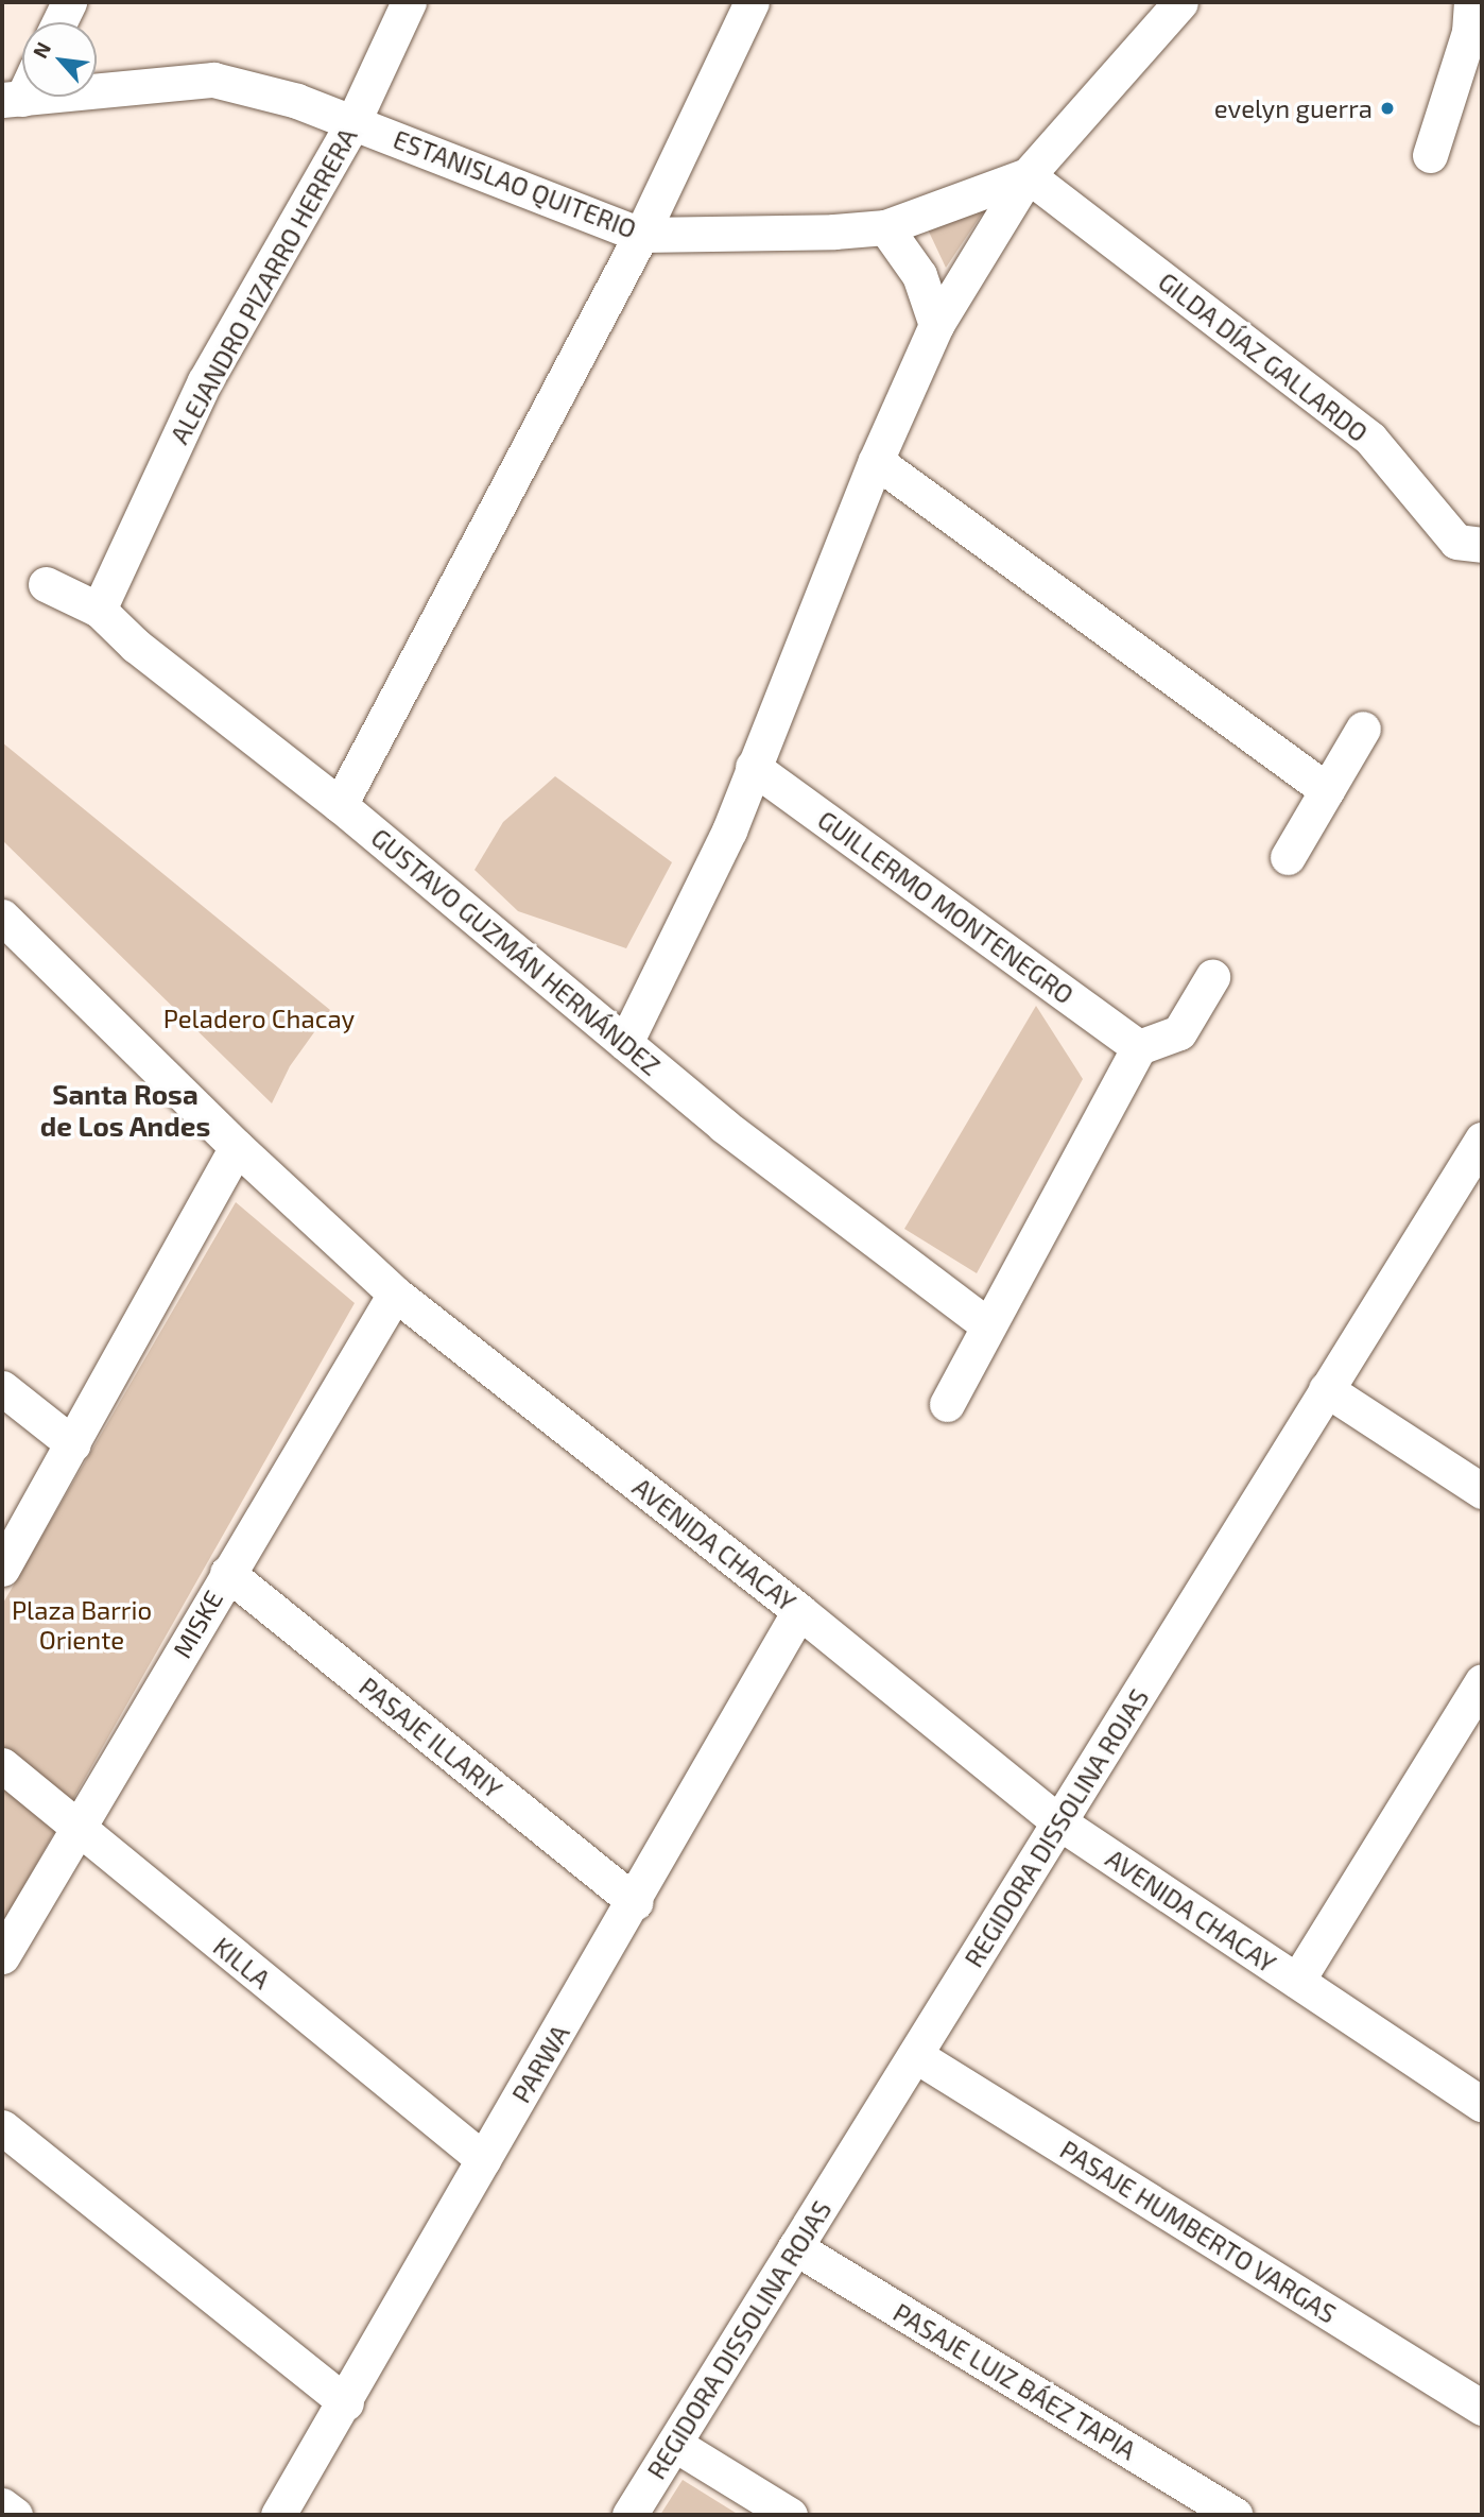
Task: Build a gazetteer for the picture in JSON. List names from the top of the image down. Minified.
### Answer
{"streets":{"street":["ESTANISLAO QUITERIO","ALEJANDRO PIZARRO HERRERA","GILDA DÍAZ GALLARDO","GUILLERMO MONTENEGRO","GUSTAVO GUZMÁN HERNÁNDEZ","AVENIDA CHACAY","MISKE","PASAJE ILLARIY","REGIDORA DISSOLINA ROJAS","KILLA","PARWA","PASAJE HUMBERTO VARGAS","PASAJE LUIZ BÁEZ TAPIA"]},"crossings":[["ESTANISLAO QUITERIO","ALEJANDRO PIZARRO HERRERA"],["ESTANISLAO QUITERIO","GILDA DÍAZ GALLARDO"],["ESTANISLAO QUITERIO","GUILLERMO MONTENEGRO"],["ESTANISLAO QUITERIO","GUSTAVO GUZMÁN HERNÁNDEZ"],["ALEJANDRO PIZARRO HERRERA","GUSTAVO GUZMÁN HERNÁNDEZ"],["AVENIDA CHACAY","MISKE"],["AVENIDA CHACAY","REGIDORA DISSOLINA ROJAS"],["AVENIDA CHACAY","PARWA"],["MISKE","PASAJE ILLARIY"],["MISKE","KILLA"],["PASAJE ILLARIY","PARWA"],["REGIDORA DISSOLINA ROJAS","PASAJE HUMBERTO VARGAS"],["REGIDORA DISSOLINA ROJAS","PASAJE LUIZ BÁEZ TAPIA"],["KILLA","PARWA"]],"districts":["Santa Rosa de Los Andes"],"parks":["Peladero Chacay","Plaza Barrio Oriente"],"places":["evelyn guerra"],"north":"top left"}
